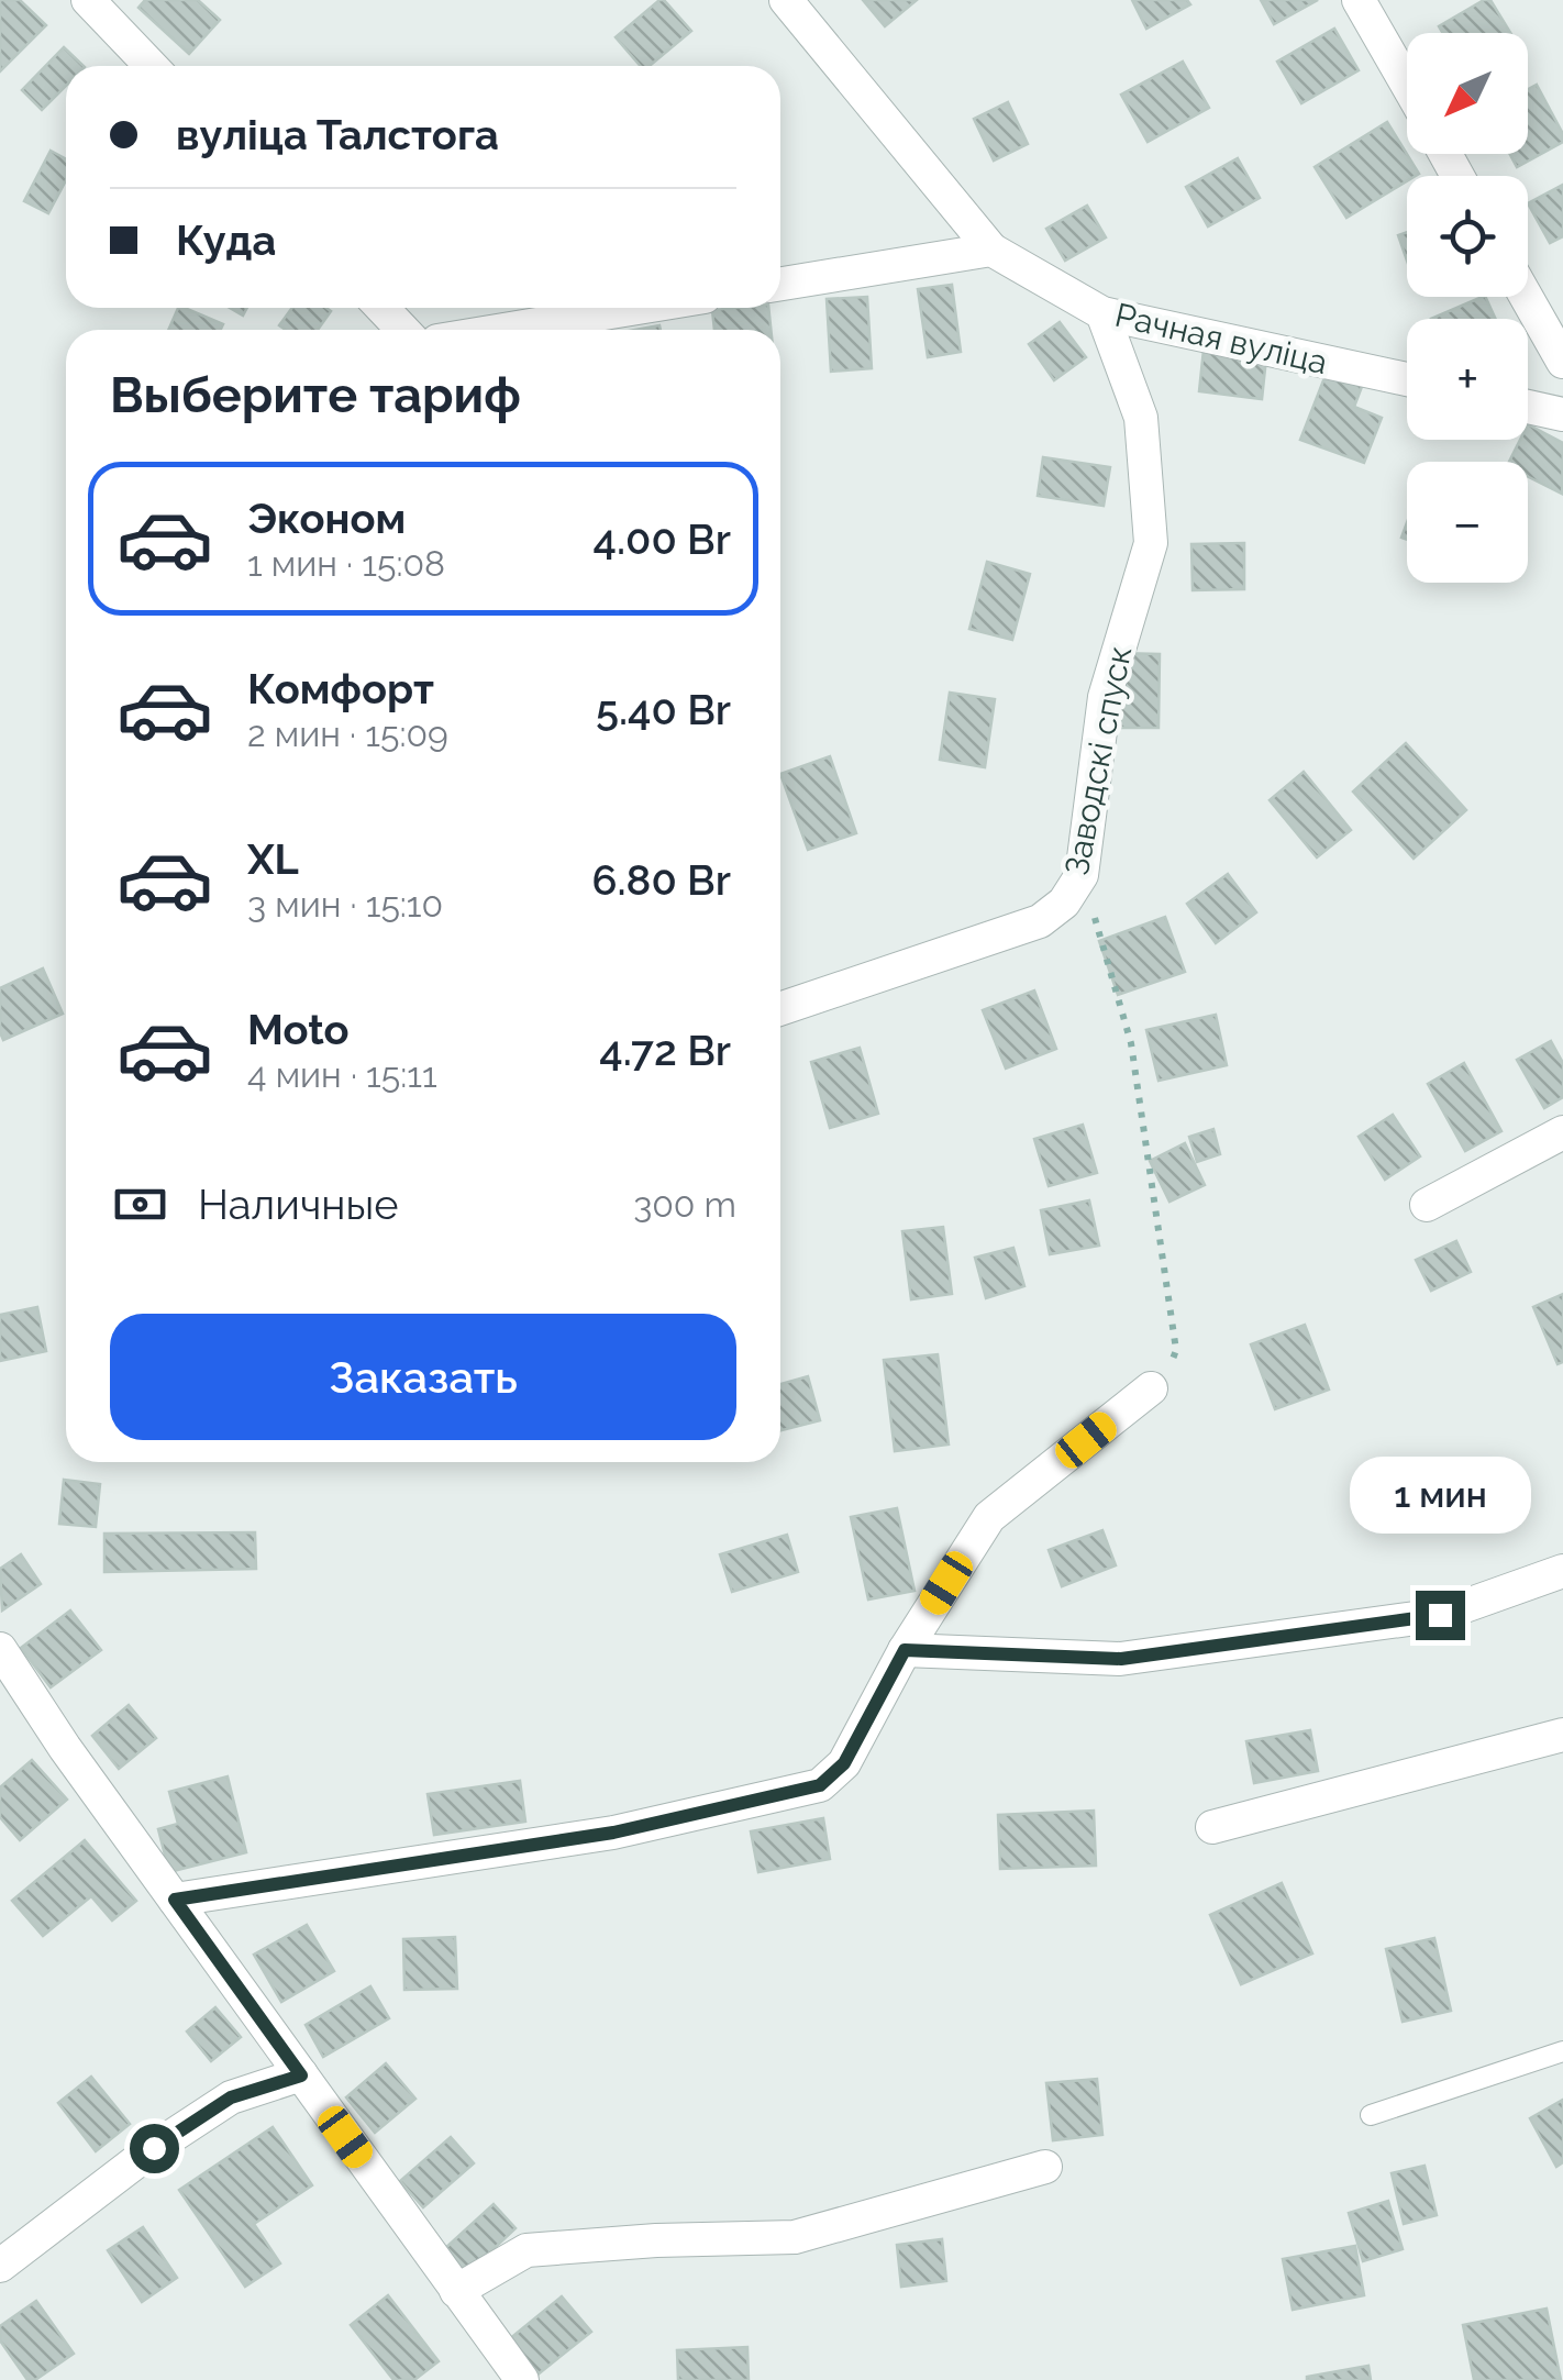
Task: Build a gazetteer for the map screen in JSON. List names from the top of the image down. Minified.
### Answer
{"streets":{"street":["Рачная вуліца","Заводскі спуск"]},"crossings":[["Рачная вуліца","Заводскі спуск"]],"north":"bottom left","page":{"map_buttons":["+","−"],"banner":["вуліца Талстога","Куда"],"heading":"Выберите тариф","list":[{"name":"Эконом","note":"1 мин · 15:08","value":"4.00 Br"},{"name":"Комфорт","note":"2 мин · 15:09","value":"5.40 Br"},{"name":"XL","note":"3 мин · 15:10","value":"6.80 Br"},{"name":"Moto","note":"4 мин · 15:11","value":"4.72 Br"}],"pay":["Наличные","300 m"],"buttons":"Заказать","bubble":"1 мин"}}
